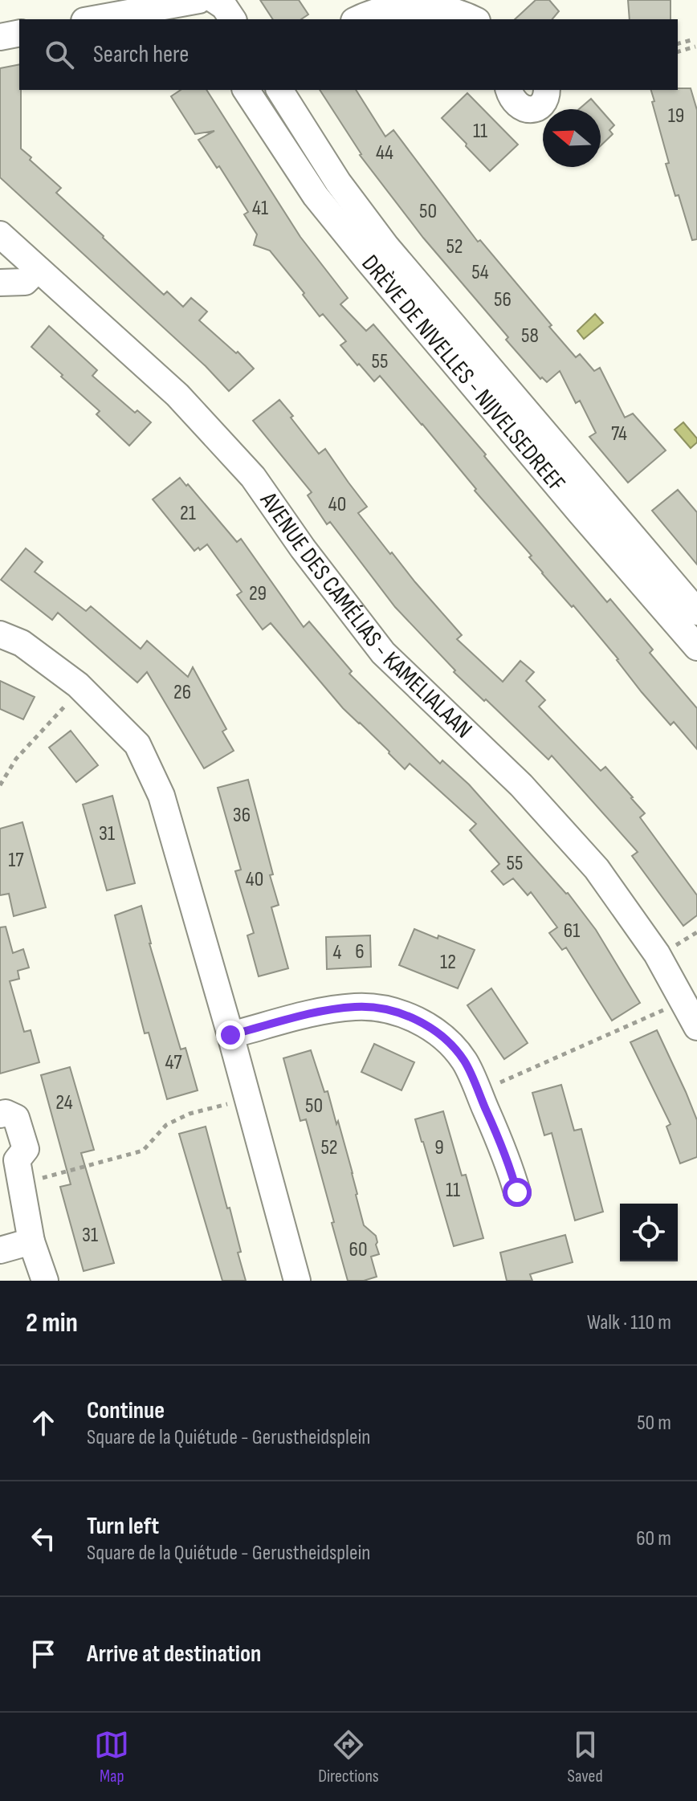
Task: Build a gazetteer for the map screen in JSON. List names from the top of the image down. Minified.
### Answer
{"streets":{"street":["DRÈVE DE NIVELLES - NIJVELSEDREEF","AVENUE DES CAMÉLIAS - KAMELIALAAN"]},"house_numbers":["19","11","44","41","50","52","54","56","58","55","74","40","21","29","26","36","31","17","55","40","61","6","4","12","47","24","50","52","9","11","31","60"],"north":"left","page":{"search":"Search here","heading":["2 min","Walk · 110 m"],"list":[["Continue","Square de la Quiétude - Gerustheidsplein","50 m"],["Turn left","Square de la Quiétude - Gerustheidsplein","60 m"],"Arrive at destination"],"nav":["Map","Directions","Saved"]}}
